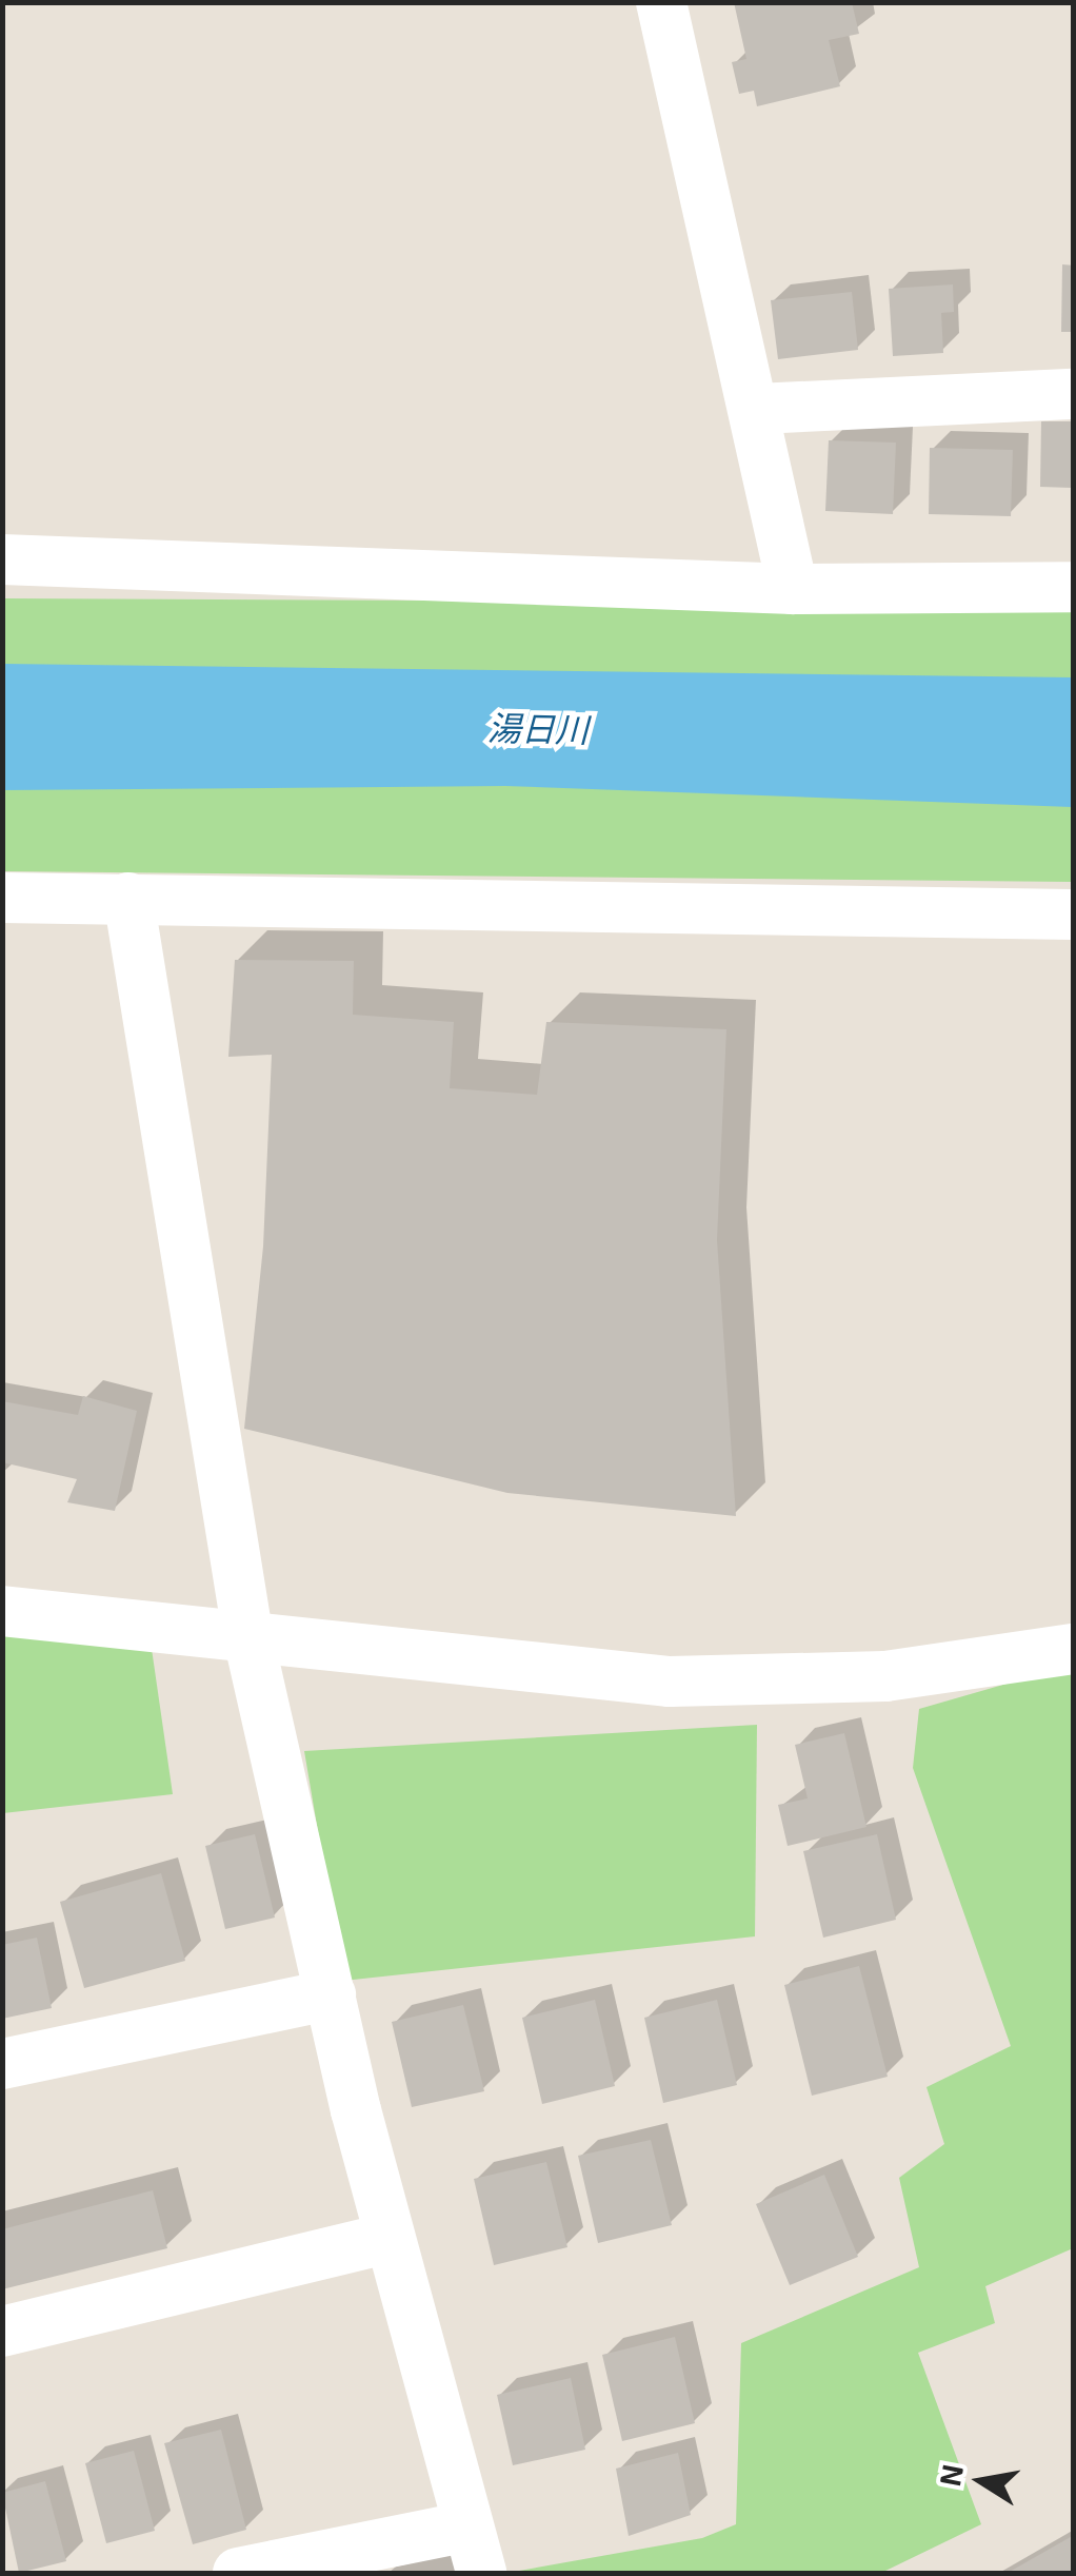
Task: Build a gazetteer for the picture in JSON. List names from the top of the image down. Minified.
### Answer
{"water":["湯日川"],"north":"left"}
